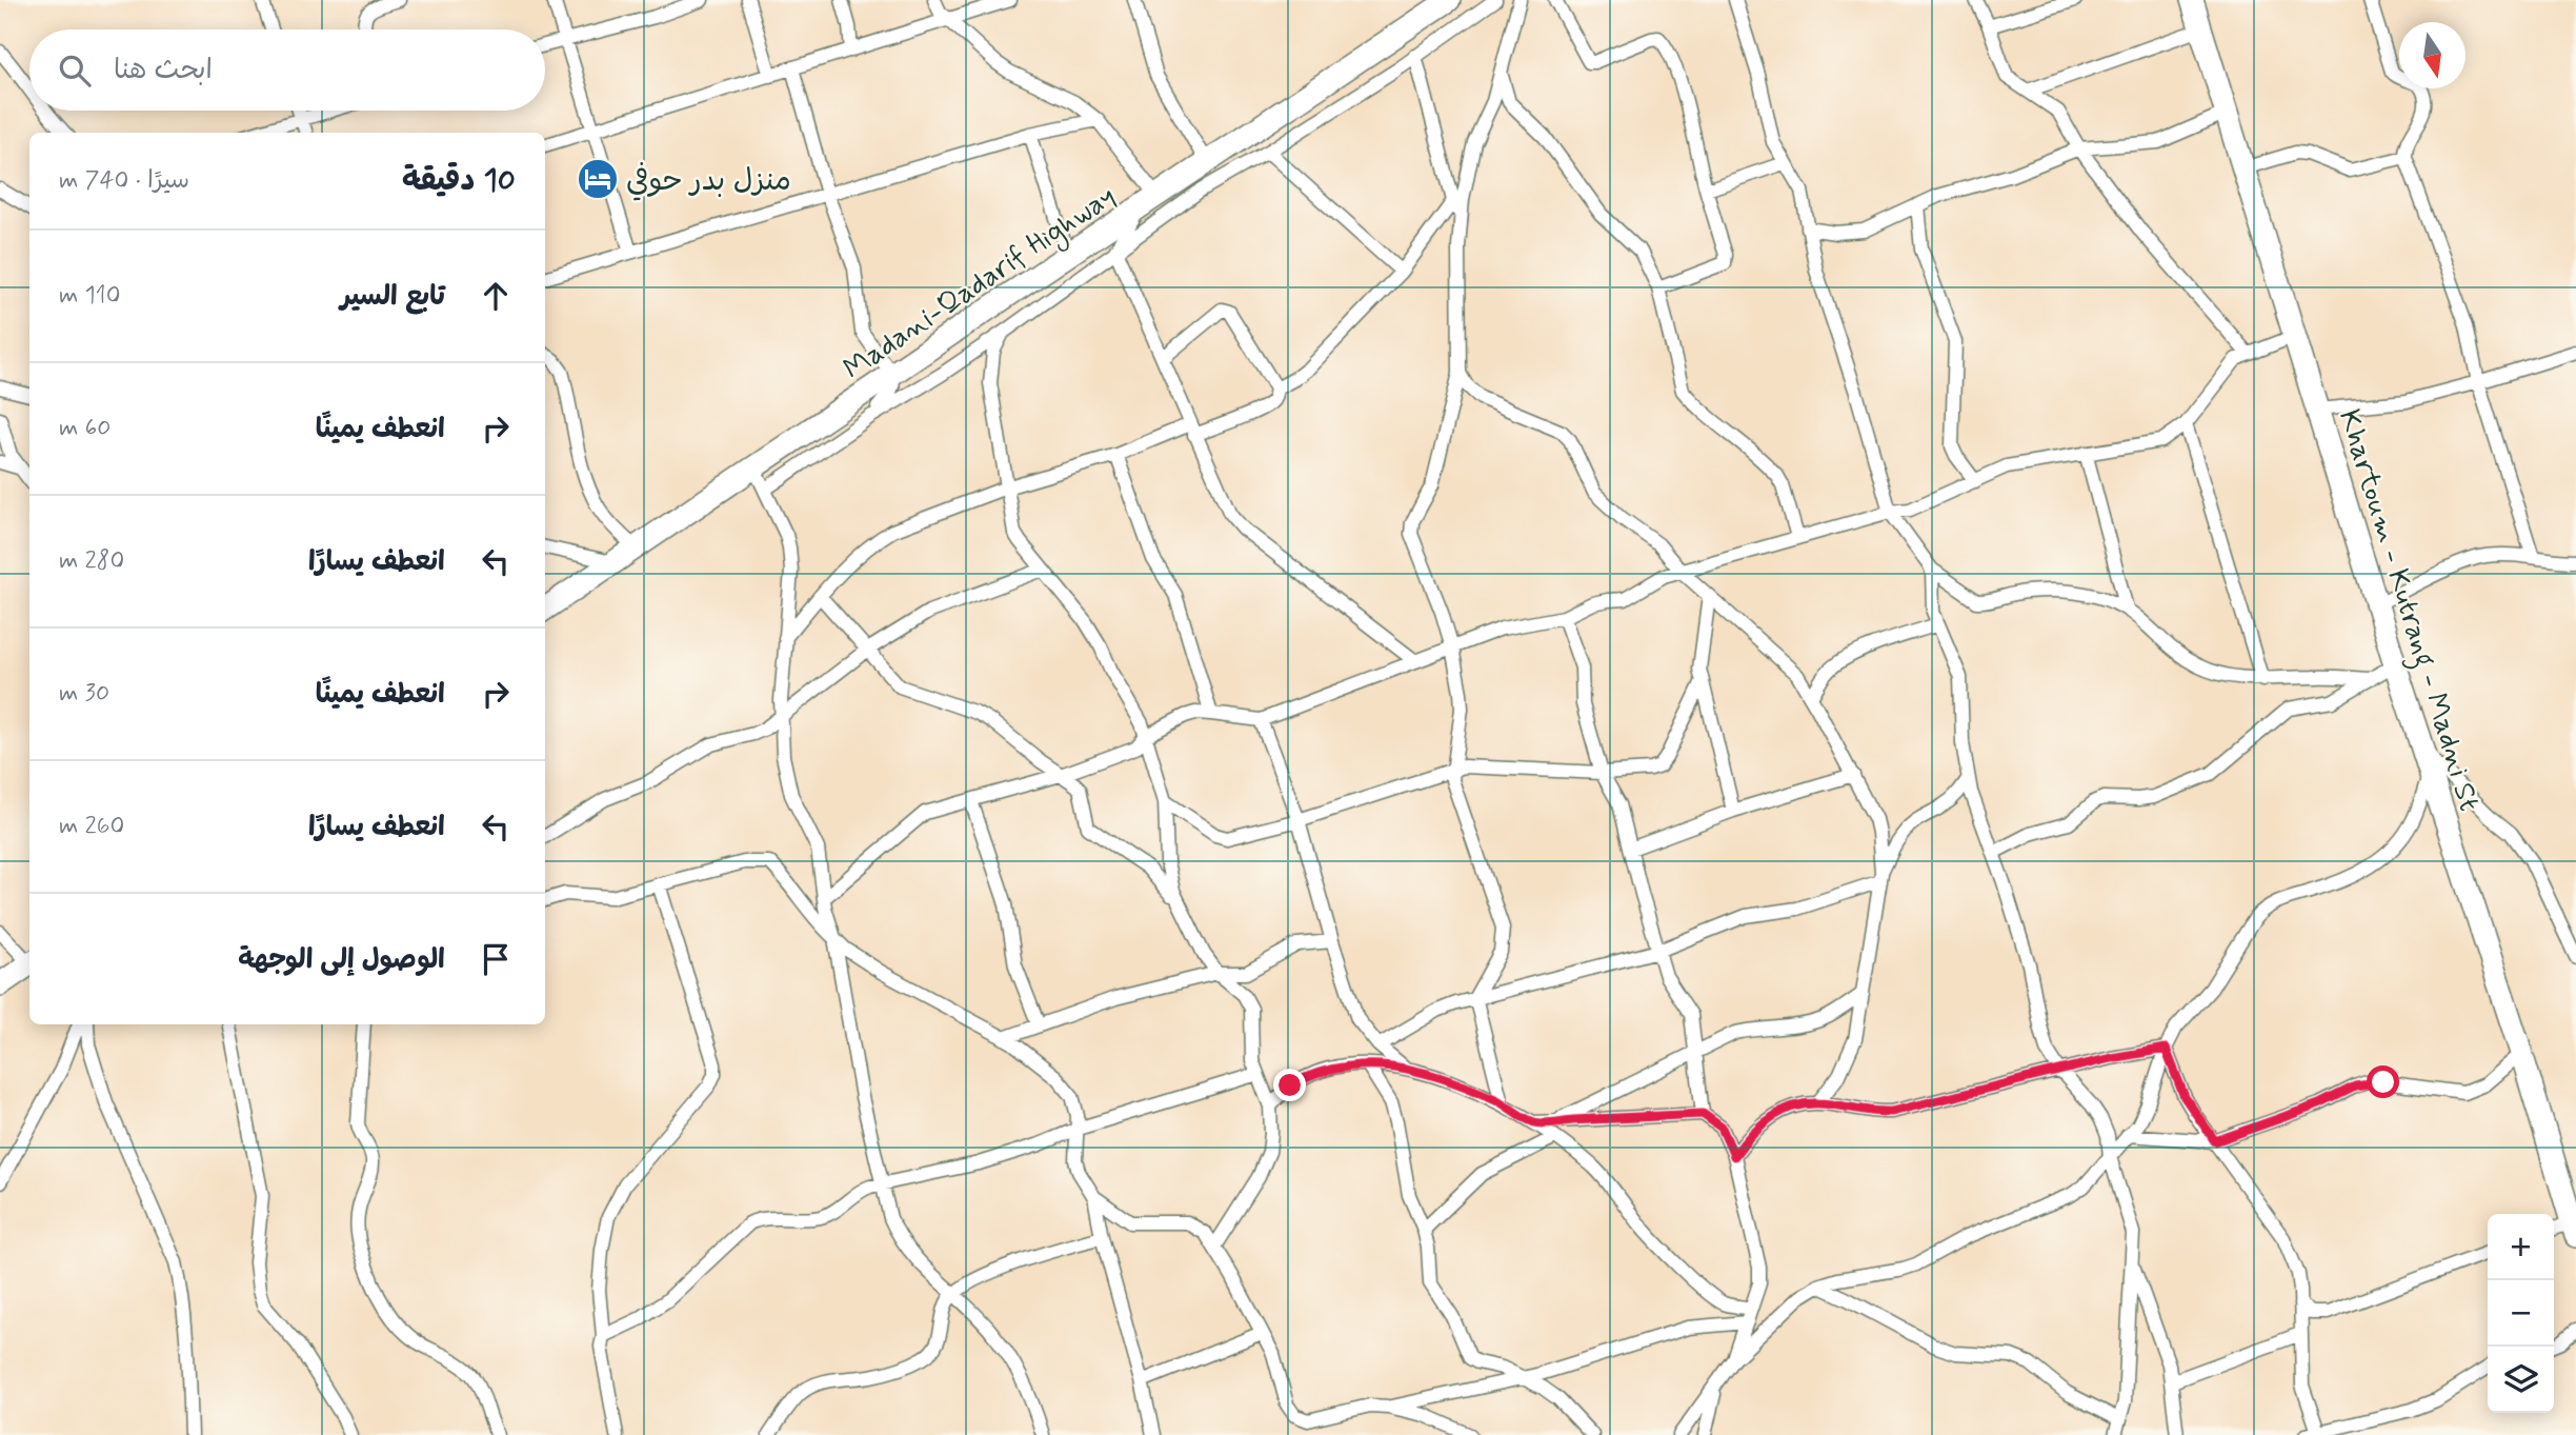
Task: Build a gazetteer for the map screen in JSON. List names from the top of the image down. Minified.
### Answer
{"streets":{"highway":["Madani-Qadarif Highway","Khartoum - Kutrang - Madni St"]},"places":{"hotel":["منزل بدر حوفي"]},"north":"bottom","page":{"search":"ابحث هنا","heading":["10 دقيقة","سيرًا · 740 m"],"list":[["تابع السير","110 m"],["انعطف يمينًا","60 m"],["انعطف يسارًا","280 m"],["انعطف يمينًا","30 m"],["انعطف يسارًا","260 m"],"الوصول إلى الوجهة"],"map_buttons":["+","−"]}}
